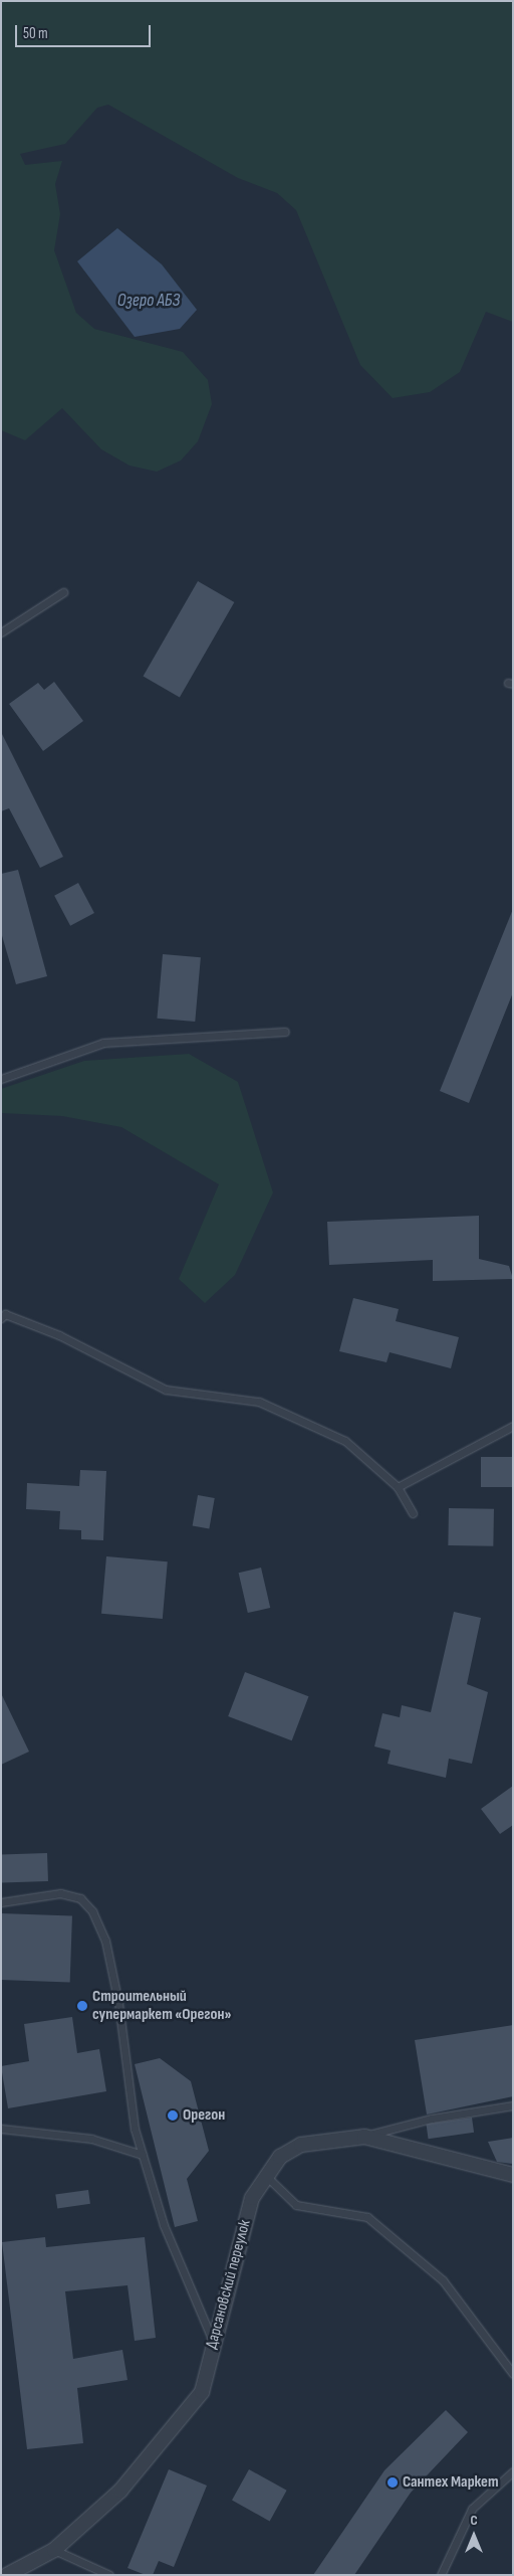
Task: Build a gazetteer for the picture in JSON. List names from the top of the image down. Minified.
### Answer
{"streets":{"street":["Дарсановский переулок"]},"water":["Озеро АБЗ"],"places":["Строительный супермаркет «Орегон»","Орегон","Сантех Маркет"],"scale_bar":"50 m","north":"top"}
